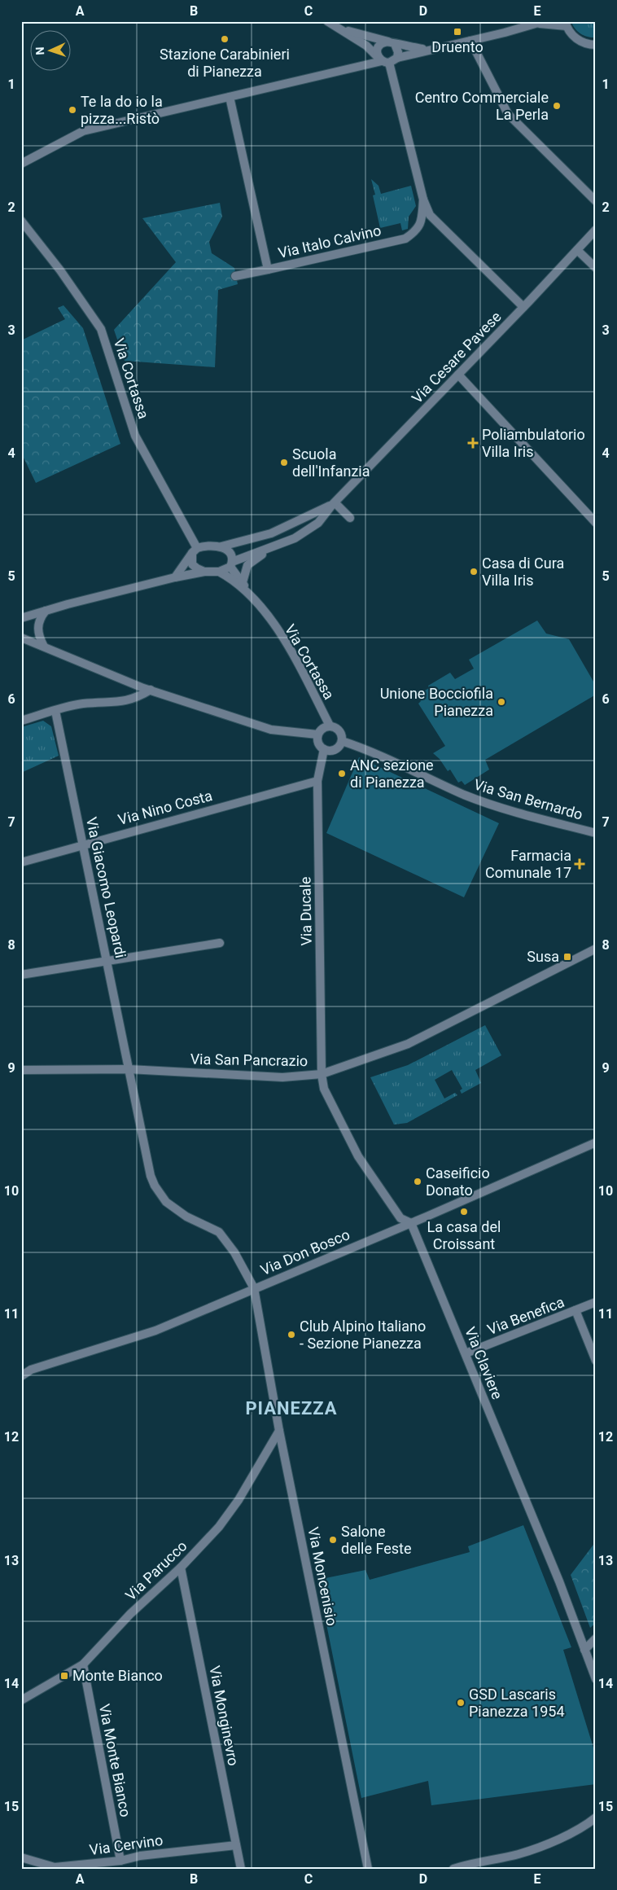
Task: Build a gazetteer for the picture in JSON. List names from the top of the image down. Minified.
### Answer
{"streets":{"street":["Via Italo Calvino","Via Cesare Pavese","Via Cortassa","Via San Bernardo","Via Nino Costa","Via Giacomo Leopardi","Via Ducale","Via San Pancrazio","Via Don Bosco","Via Benefica","Via Claviere","Via Parucco","Via Moncenisio","Via Monginevro","Via Monte Bianco","Via Cervino"]},"crossings":[["Via Cesare Pavese","Via Cortassa"],["Via Cortassa","Via San Bernardo"],["Via Cortassa","Via Ducale"],["Via San Bernardo","Via Ducale"],["Via Nino Costa","Via Giacomo Leopardi"],["Via Nino Costa","Via Ducale"],["Via Giacomo Leopardi","Via San Pancrazio"],["Via Giacomo Leopardi","Via Don Bosco"],["Via Giacomo Leopardi","Via Moncenisio"],["Via Ducale","Via San Pancrazio"],["Via Ducale","Via Claviere"],["Via San Pancrazio","Via Claviere"],["Via Don Bosco","Via Claviere"],["Via Don Bosco","Via Moncenisio"],["Via Benefica","Via Claviere"],["Via Parucco","Via Moncenisio"],["Via Parucco","Via Monginevro"],["Via Parucco","Via Monte Bianco"],["Via Monginevro","Via Cervino"],["Via Monte Bianco","Via Cervino"]],"districts":["PIANEZZA"],"places":{"transit":["Druento","Susa","Monte Bianco"],"other":["Stazione Carabinieri di Pianezza","Centro Commerciale La Perla","Te la do io la pizza...Ristò","Scuola dell'Infanzia","Casa di Cura Villa Iris","Unione Bocciofila Pianezza","ANC sezione di Pianezza","Caseificio Donato","La casa del Croissant","Club Alpino Italiano - Sezione Pianezza","Salone delle Feste","GSD Lascaris Pianezza 1954"],"health":["Poliambulatorio Villa Iris","Farmacia Comunale 17"]},"north":"left","grid":{"columns":["A","B","C","D","E"],"rows":["1","2","3","4","5","6","7","8","9","10","11","12","13","14","15"]}}
